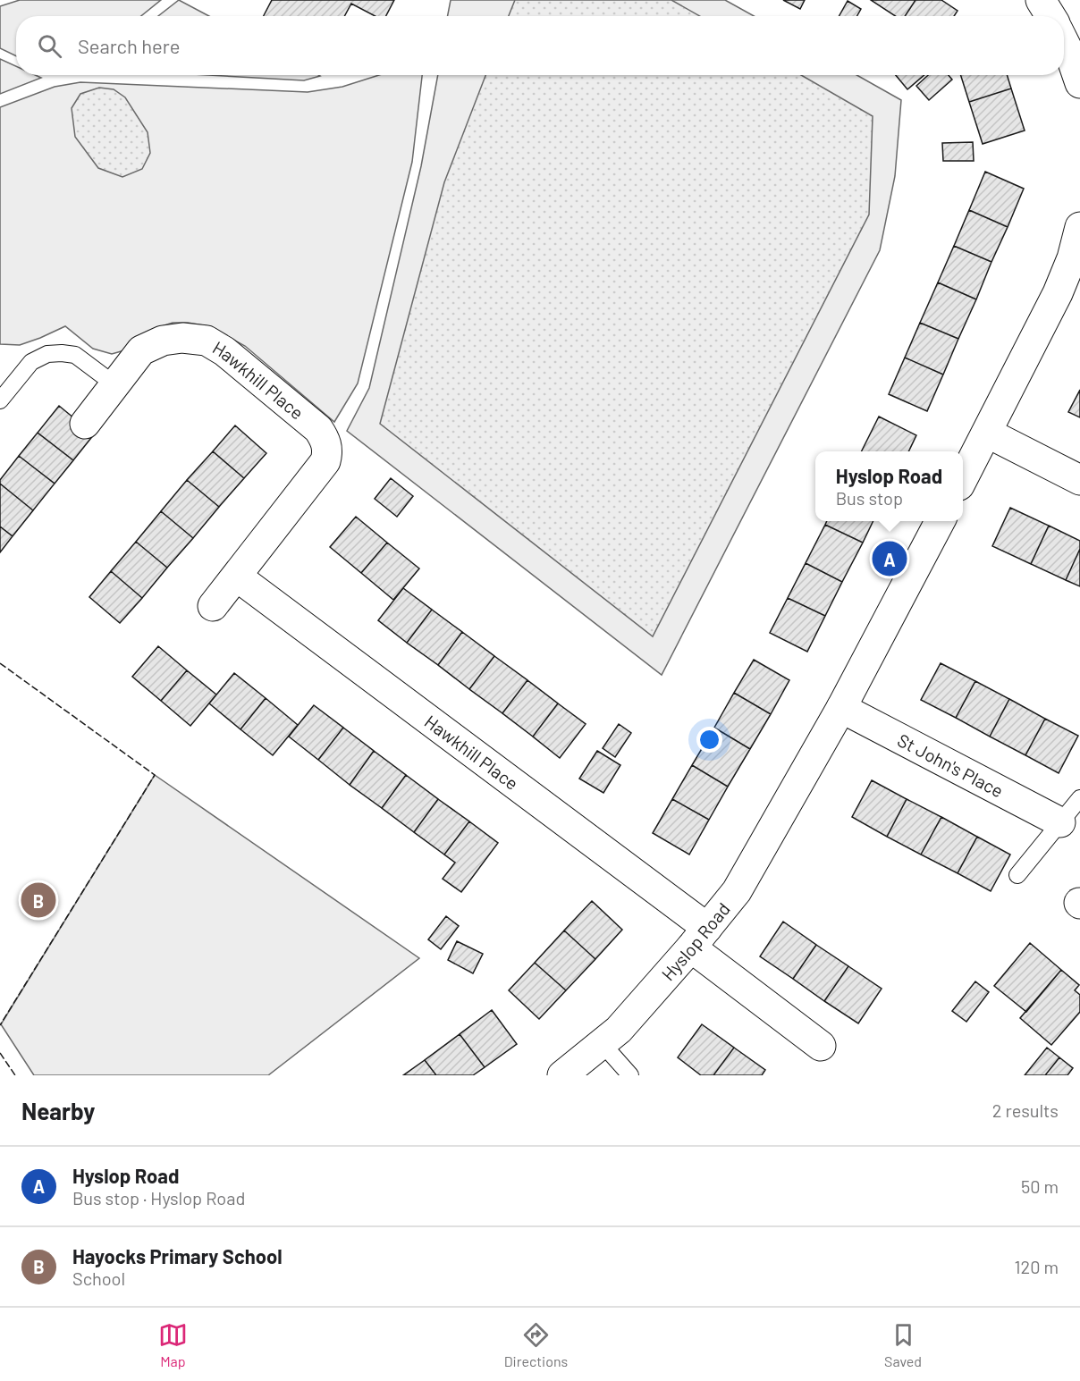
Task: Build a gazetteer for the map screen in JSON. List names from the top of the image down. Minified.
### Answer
{"streets":{"street":["Hawkhill Place","St John's Place","Hyslop Road"]},"crossings":[["Hawkhill Place","Hyslop Road"],["St John's Place","Hyslop Road"]],"page":{"search":"Search here","popup":["Hyslop Road","Bus stop"],"pins":["A","B"],"heading":["Nearby","2 results"],"list":[{"mark":"A","name":"Hyslop Road","note":"Bus stop · Hyslop Road","value":"50 m"},{"mark":"B","name":"Hayocks Primary School","note":"School","value":"120 m"}],"nav":["Map","Directions","Saved"]}}
